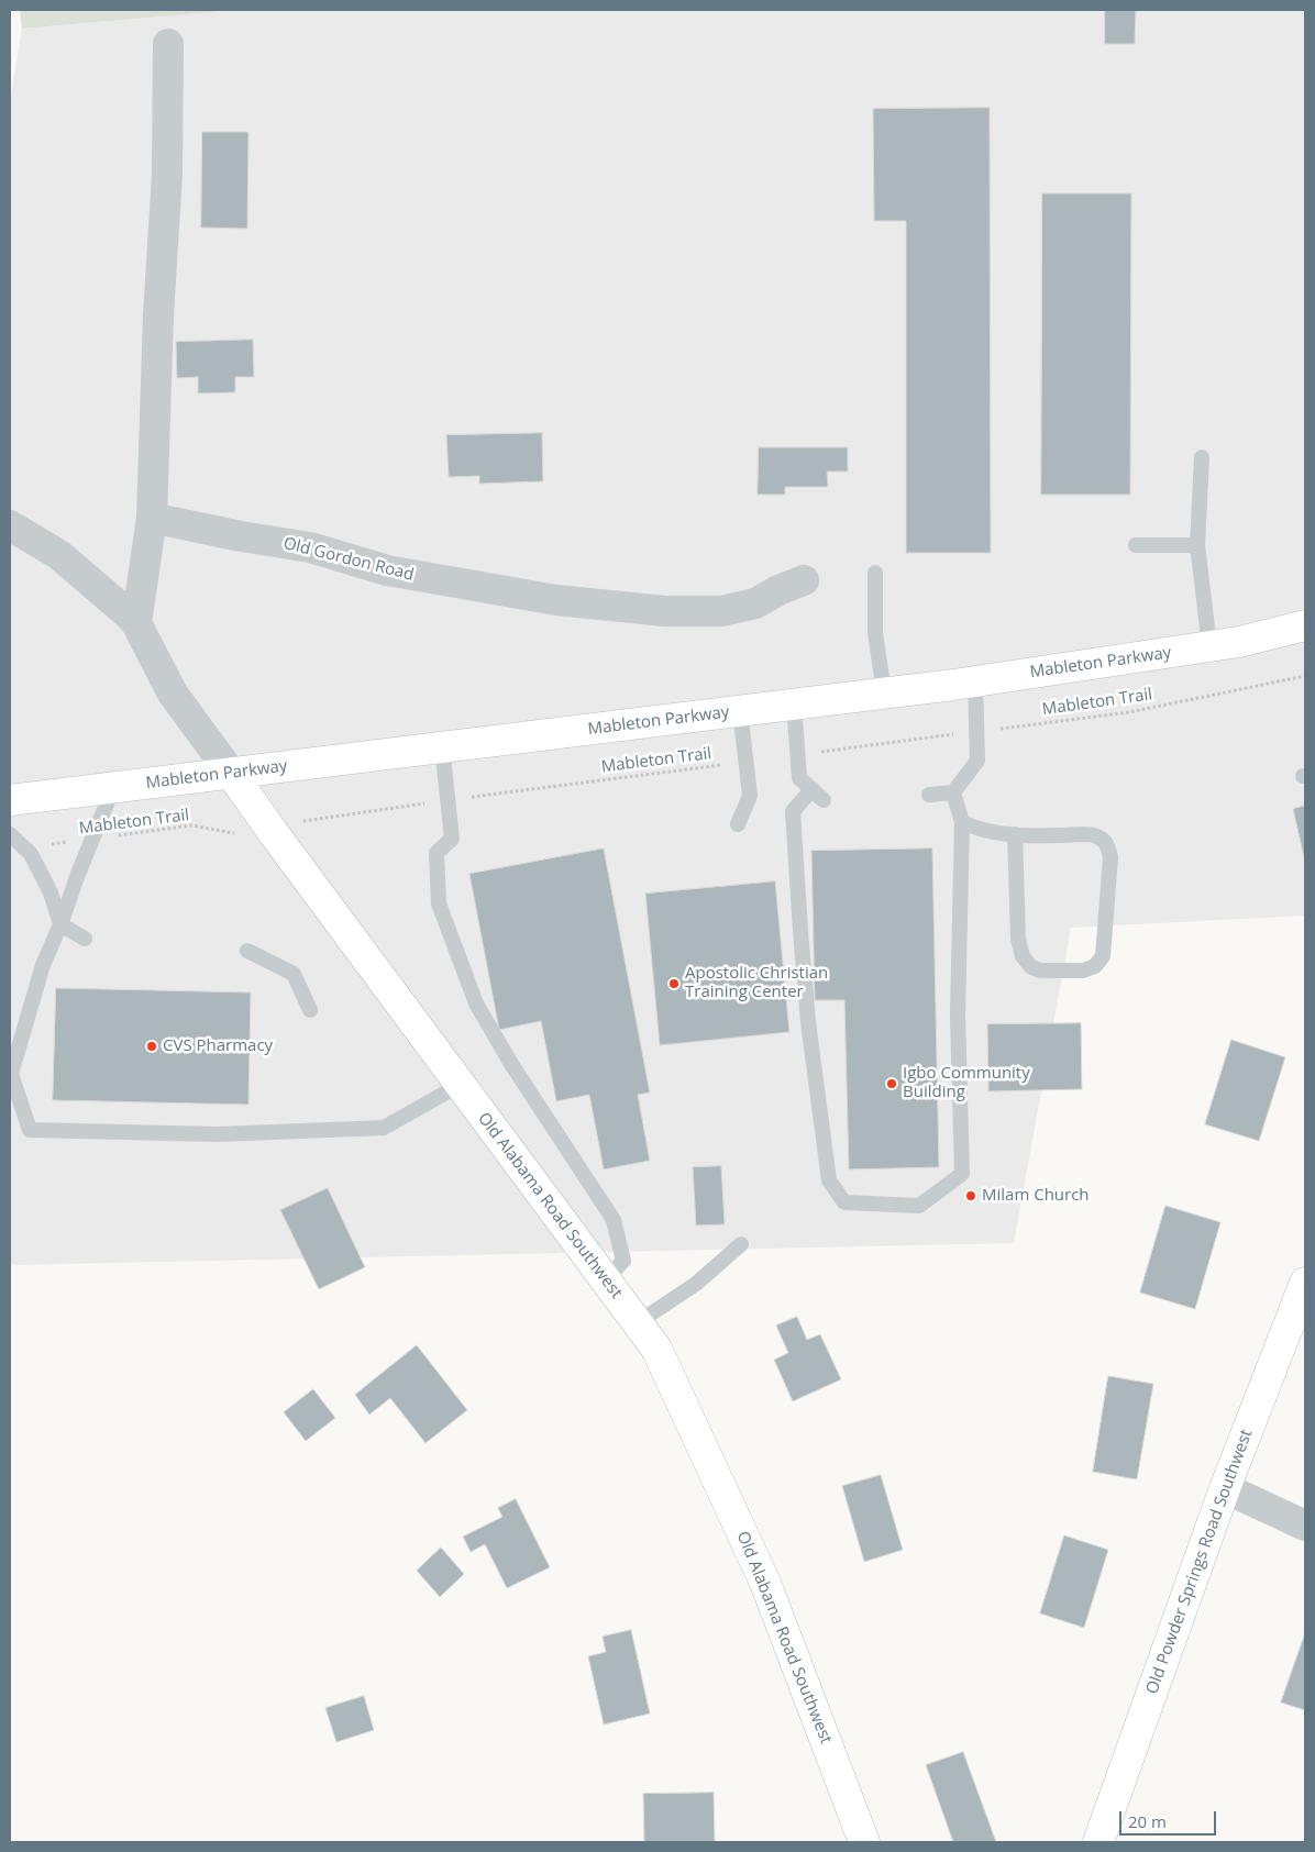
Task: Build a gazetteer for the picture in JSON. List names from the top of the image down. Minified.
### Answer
{"streets":{"street":["Old Gordon Road","Mableton Parkway","Old Alabama Road Southwest","Old Powder Springs Road Southwest"],"path":["Mableton Trail"]},"crossings":[["Mableton Parkway","Old Alabama Road Southwest"],["Mableton Trail","Old Alabama Road Southwest"]],"places":["Apostolic Christian Training Center","CVS Pharmacy","Igbo Community Building","Milam Church"],"scale_bar":"20 m"}
